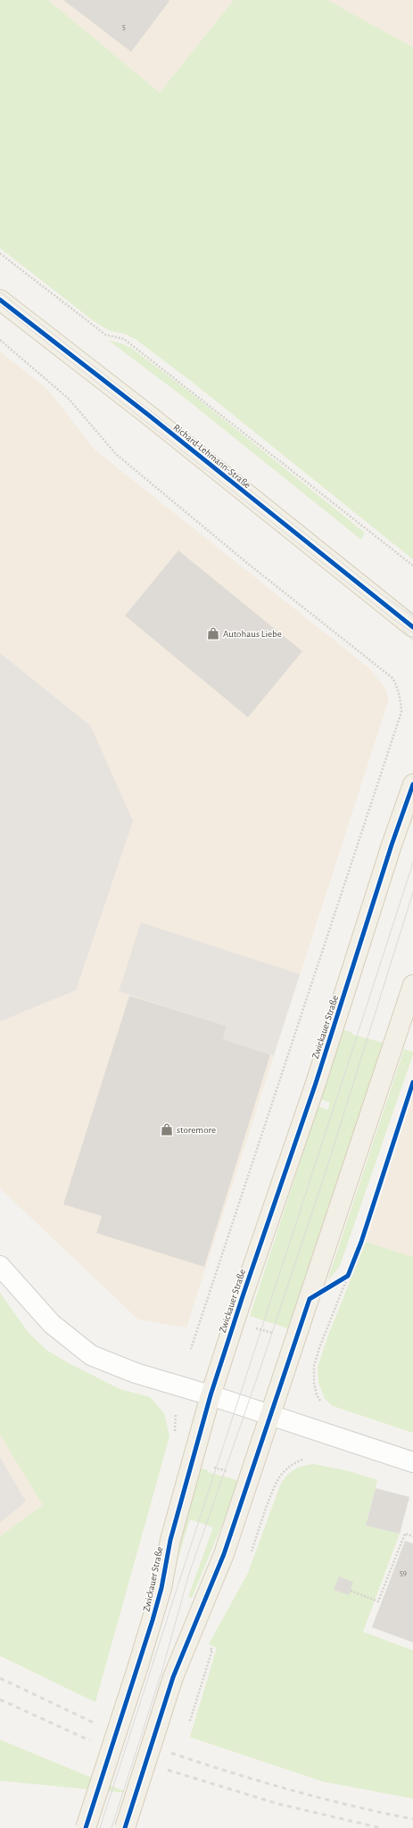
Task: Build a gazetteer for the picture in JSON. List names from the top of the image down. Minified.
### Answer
{"streets":{"main road":["Richard-Lehmann-Straße","Zwickauer Straße"]},"places":{"shop":["Autohaus Liebe","storemore"]},"house_numbers":["5","59"]}
